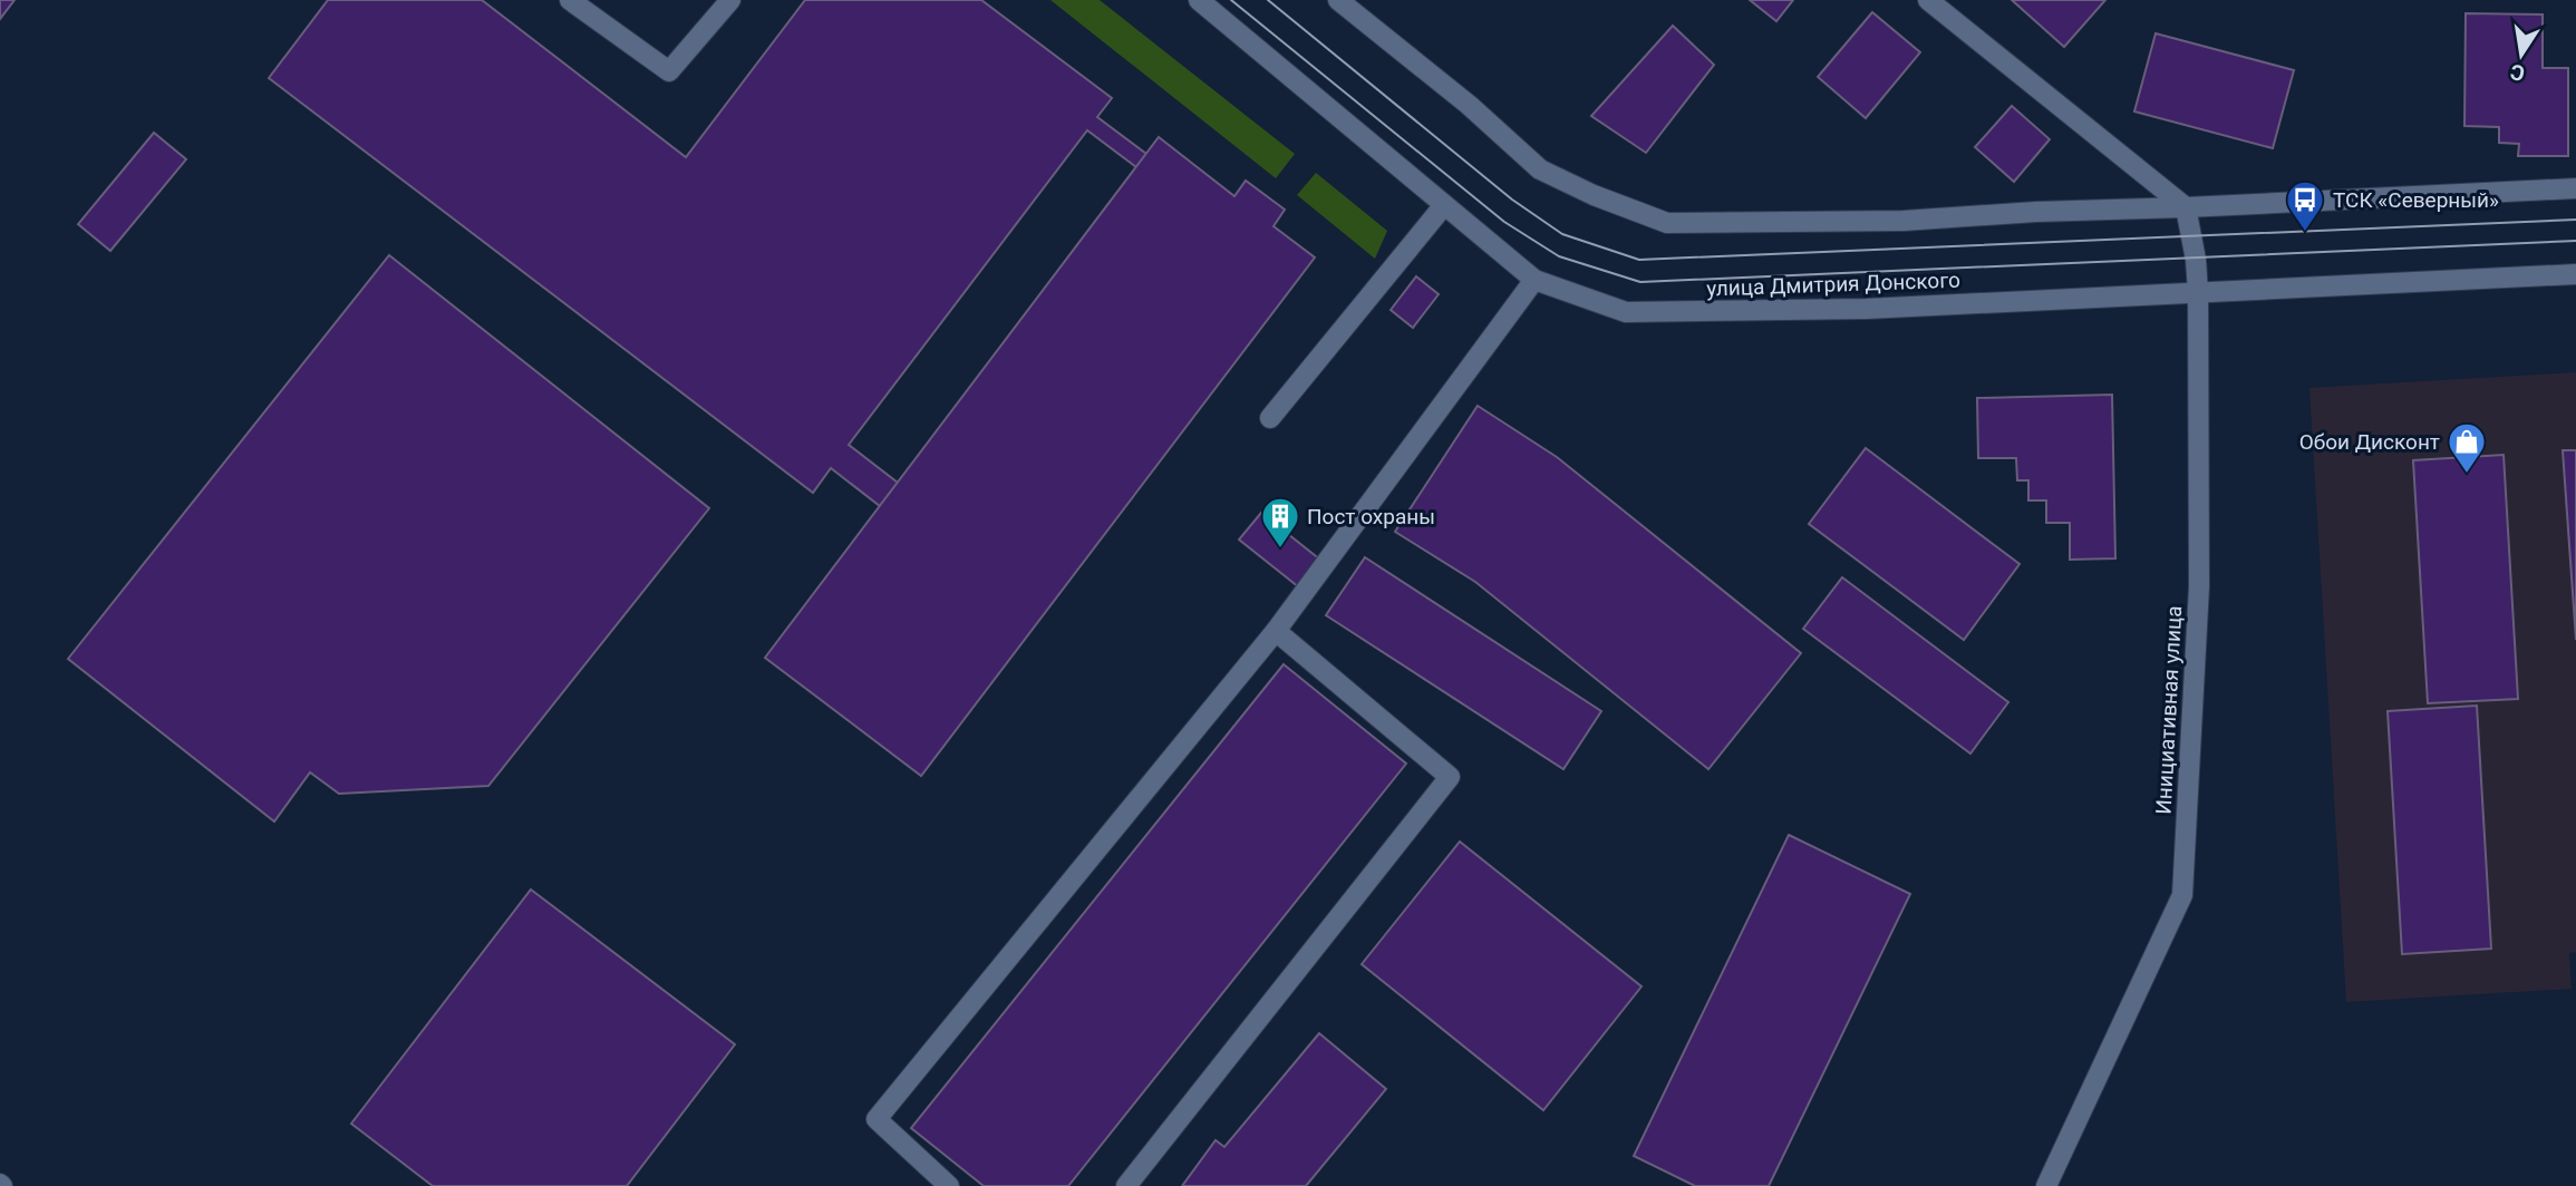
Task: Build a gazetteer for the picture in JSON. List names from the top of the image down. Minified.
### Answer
{"streets":{"street":["улица Дмитрия Донского","Инициативная улица"]},"crossings":[["улица Дмитрия Донского","Инициативная улица"]],"places":{"bus stop":["ТСК «Северный»"],"shop":["Обои Дисконт"],"building":["Пост охраны"]},"north":"bottom"}
